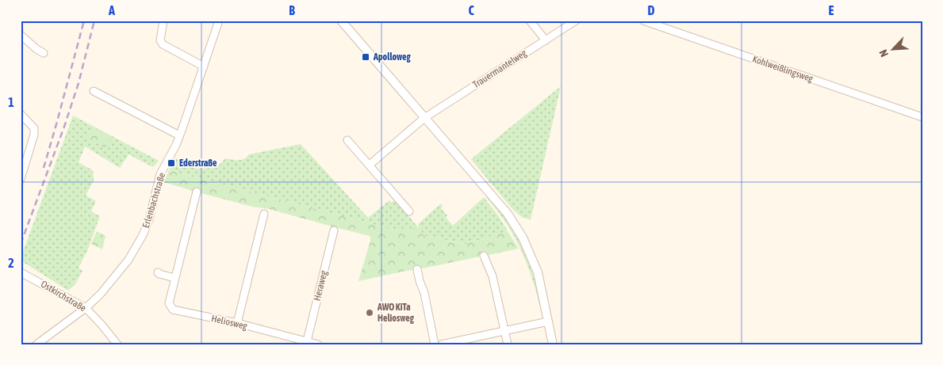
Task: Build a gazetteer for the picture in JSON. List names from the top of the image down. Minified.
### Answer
{"streets":{"street":["Trauermantelweg","Kohlweißlingsweg","Erlenbachstraße","Heraweg","Ostkirchstraße","Heliosweg"]},"crossings":[["Erlenbachstraße","Ostkirchstraße"],["Heraweg","Heliosweg"]],"places":{"transit":["Apolloweg","Ederstraße"],"other":["AWO KiTa Heliosweg"]},"north":"bottom left","grid":{"columns":["A","B","C","D","E"],"rows":["1","2"]}}
